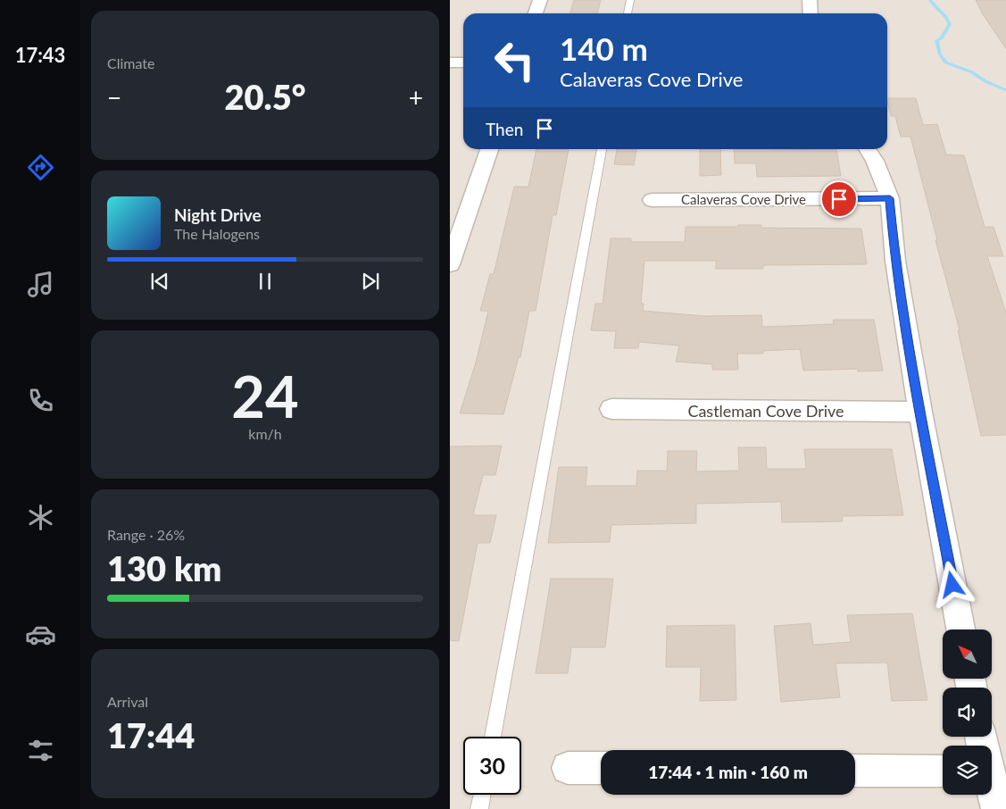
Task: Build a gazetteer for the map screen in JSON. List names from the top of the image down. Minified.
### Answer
{"streets":{"street":["Calaveras Cove Drive","Castleman Cove Drive"]},"north":"top left","page":{"tabs":"17:43","tile":["Climate",["24","km/h"],["Range · 26%","130 km"],["Arrival","17:44"]],"turn":["140 m","Calaveras Cove Drive"],"heat":["−","20.5°","+"],"then":"Then","song":["Night Drive","The Halogens"],"limit":"30","trip":"17:44 · 1 min · 160 m"}}
